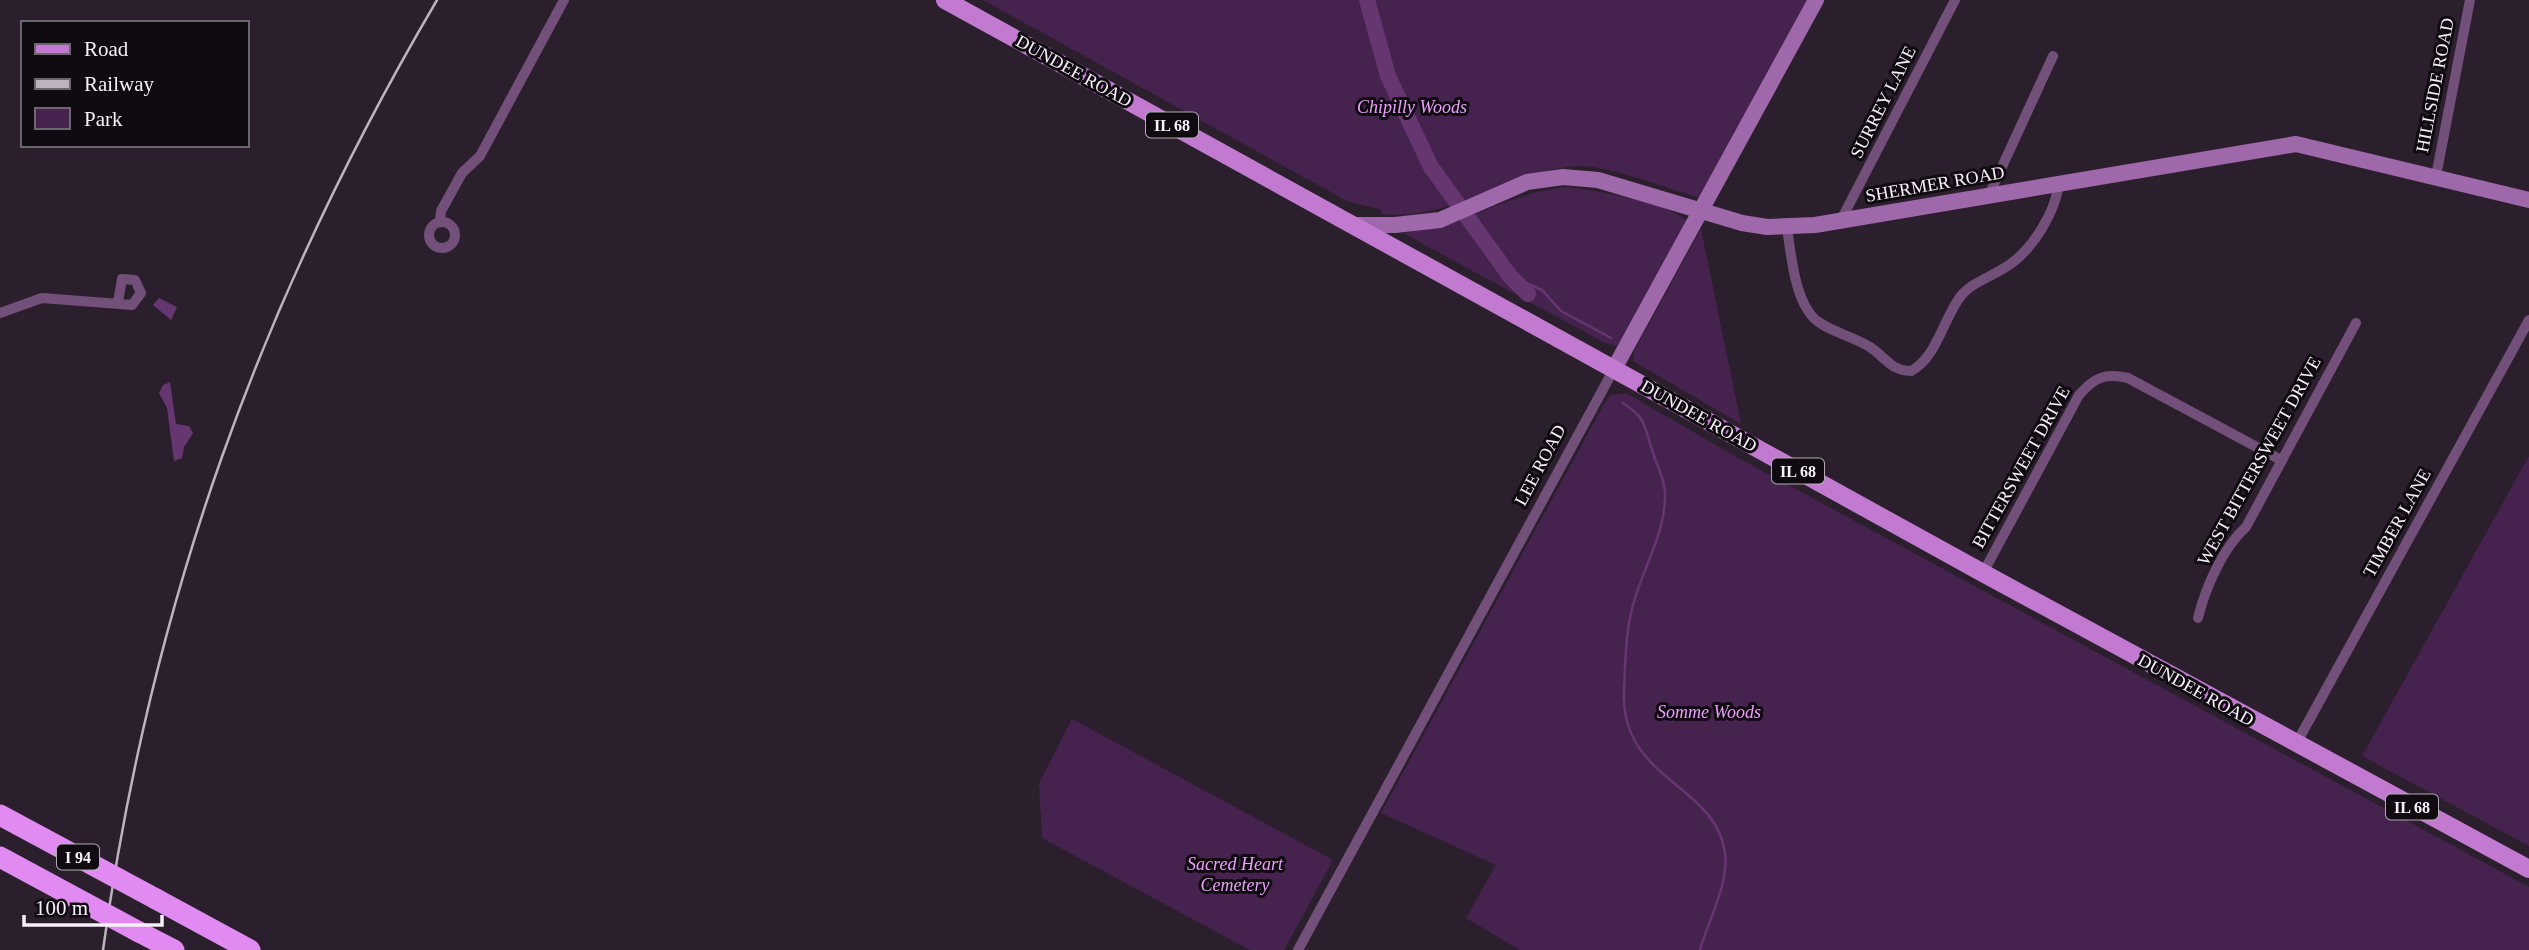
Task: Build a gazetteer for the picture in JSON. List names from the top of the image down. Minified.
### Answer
{"streets":{"highway":["I 94"],"main road":["DUNDEE ROAD","IL 68","SHERMER ROAD","LEE ROAD"],"street":["HILLSIDE ROAD","SURREY LANE","WEST BITTERSWEET DRIVE","BITTERSWEET DRIVE","TIMBER LANE"]},"crossings":[["DUNDEE ROAD","SHERMER ROAD"],["DUNDEE ROAD","LEE ROAD"],["DUNDEE ROAD","BITTERSWEET DRIVE"],["DUNDEE ROAD","TIMBER LANE"],["HILLSIDE ROAD","SHERMER ROAD"],["SURREY LANE","SHERMER ROAD"],["SHERMER ROAD","LEE ROAD"],["WEST BITTERSWEET DRIVE","BITTERSWEET DRIVE"]],"parks":["Chipilly Woods","Somme Woods","Sacred Heart Cemetery"],"legend":["Road","Railway","Park"],"scale_bar":"100 m"}
